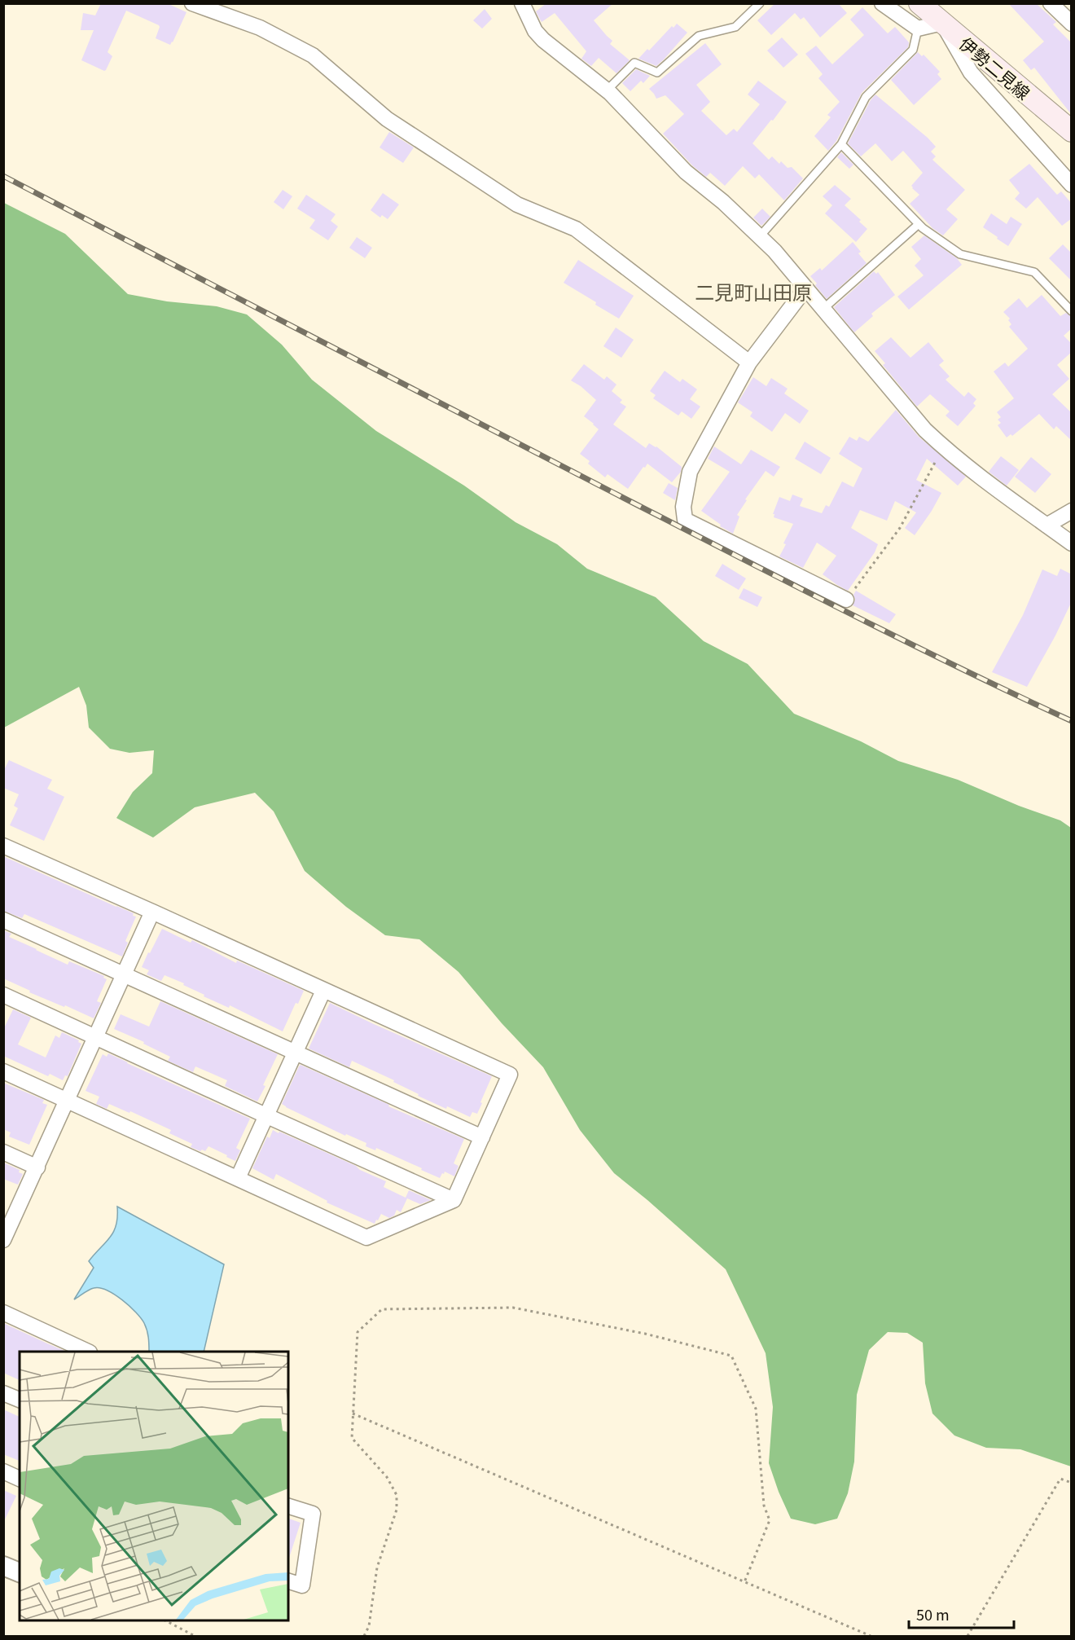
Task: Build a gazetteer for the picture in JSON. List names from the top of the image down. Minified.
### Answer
{"streets":{"main road":["伊勢二見線"]},"districts":["二見町山田原"],"scale_bar":"50 m"}
